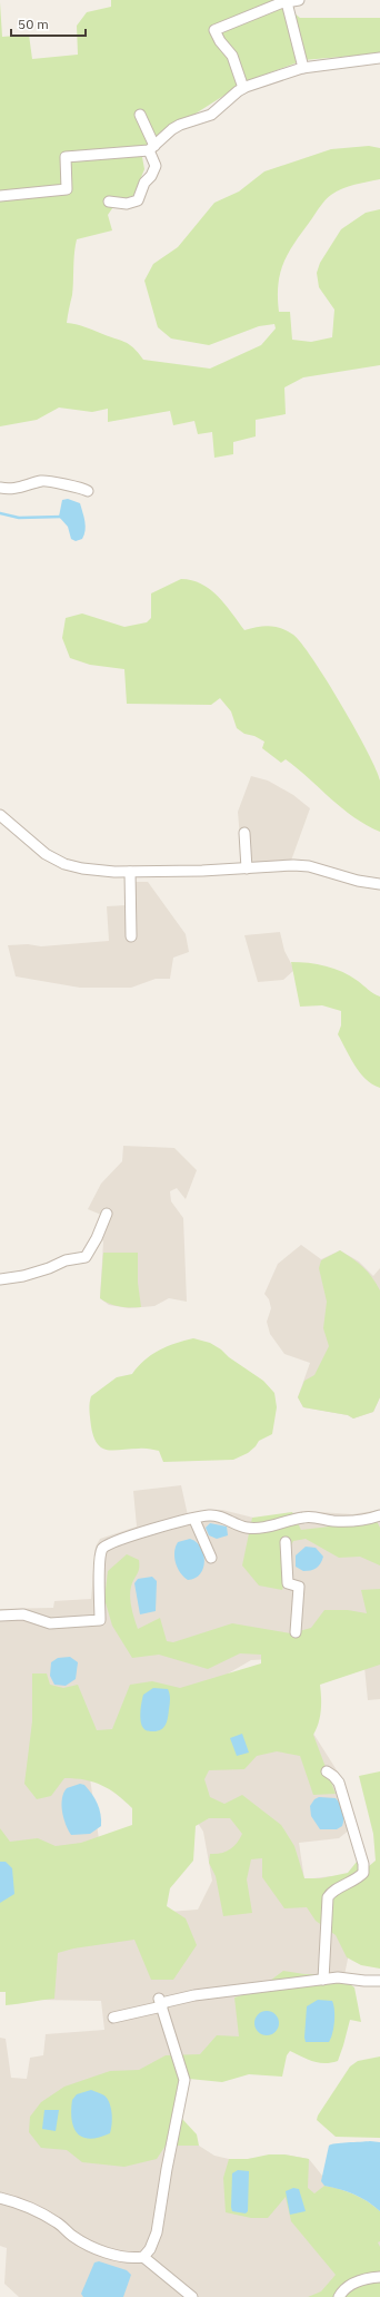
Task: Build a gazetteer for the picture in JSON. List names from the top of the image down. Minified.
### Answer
{"scale_bar":"50 m"}
